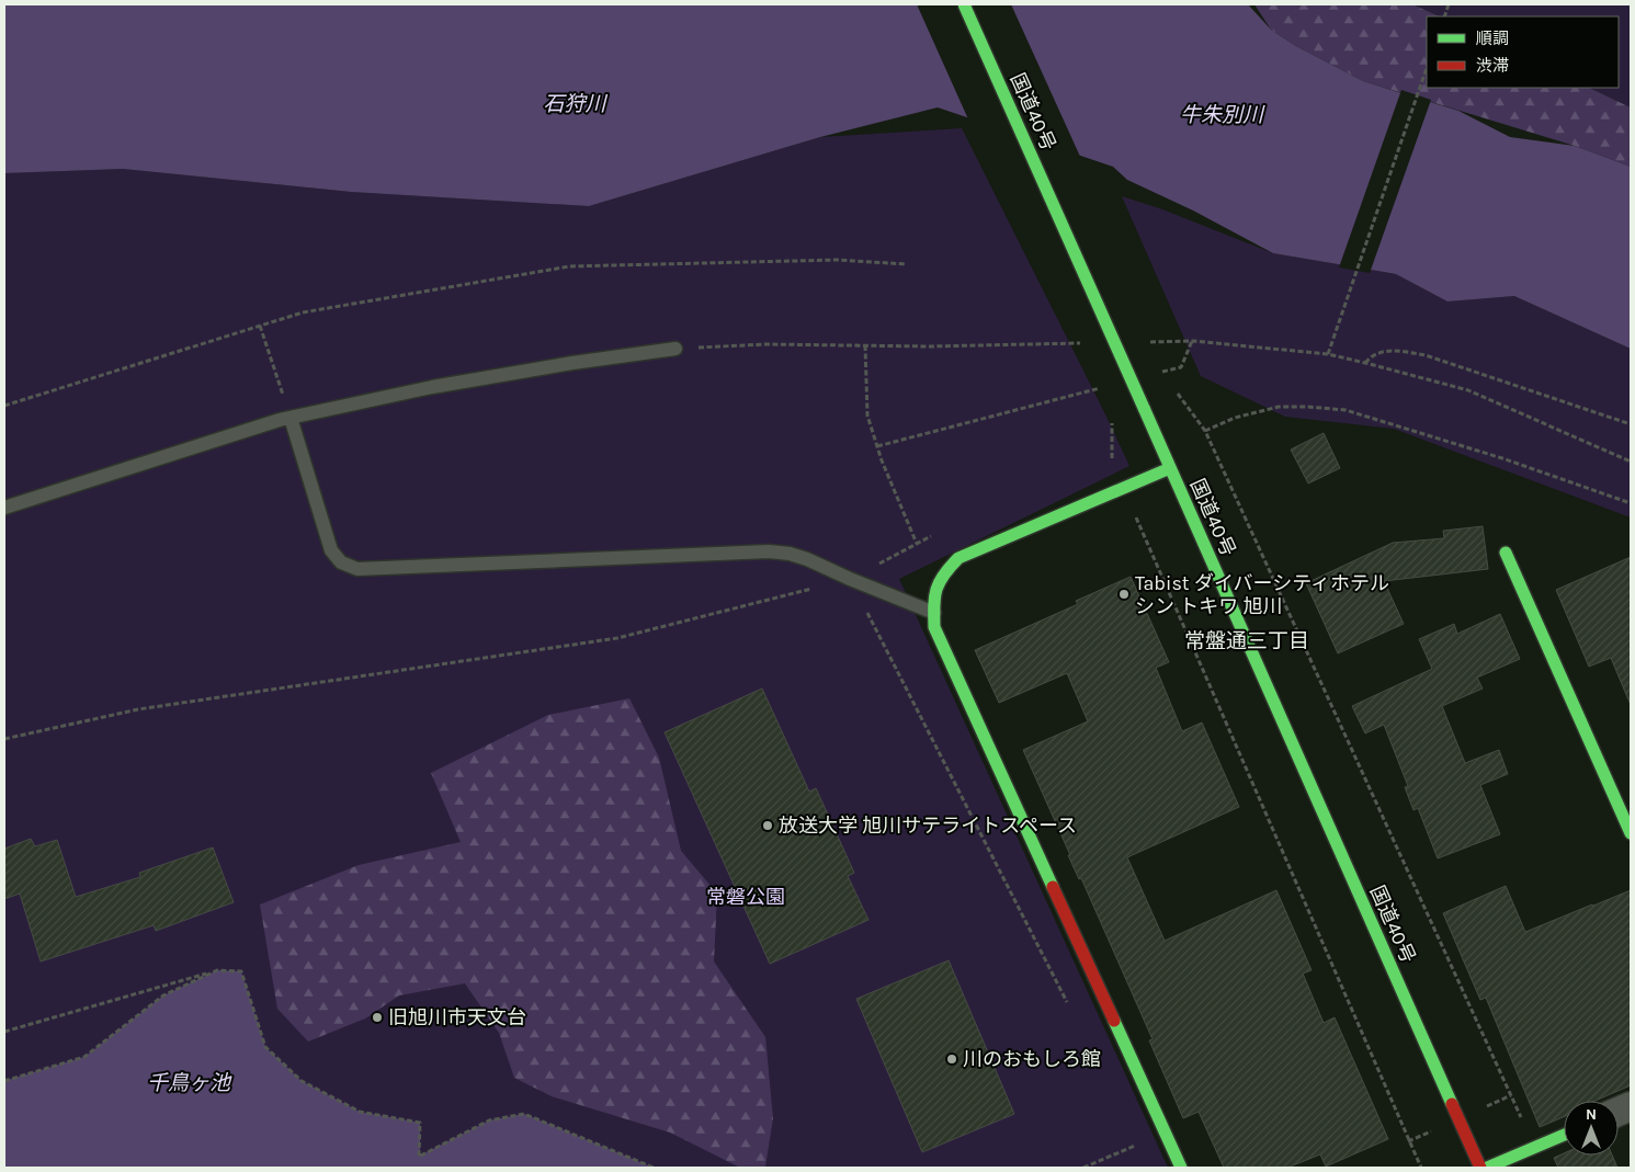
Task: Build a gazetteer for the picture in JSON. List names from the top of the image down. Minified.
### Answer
{"streets":{"main road":["国道40号"]},"districts":["常盤通三丁目"],"water":["石狩川","牛朱別川","千鳥ヶ池"],"parks":["常磐公園"],"places":["Tabist ダイバーシティホテル シン トキワ 旭川","放送大学 旭川サテライトスペース","旧旭川市天文台","川のおもしろ館"],"legend":["順調","渋滞"],"north":"top"}
